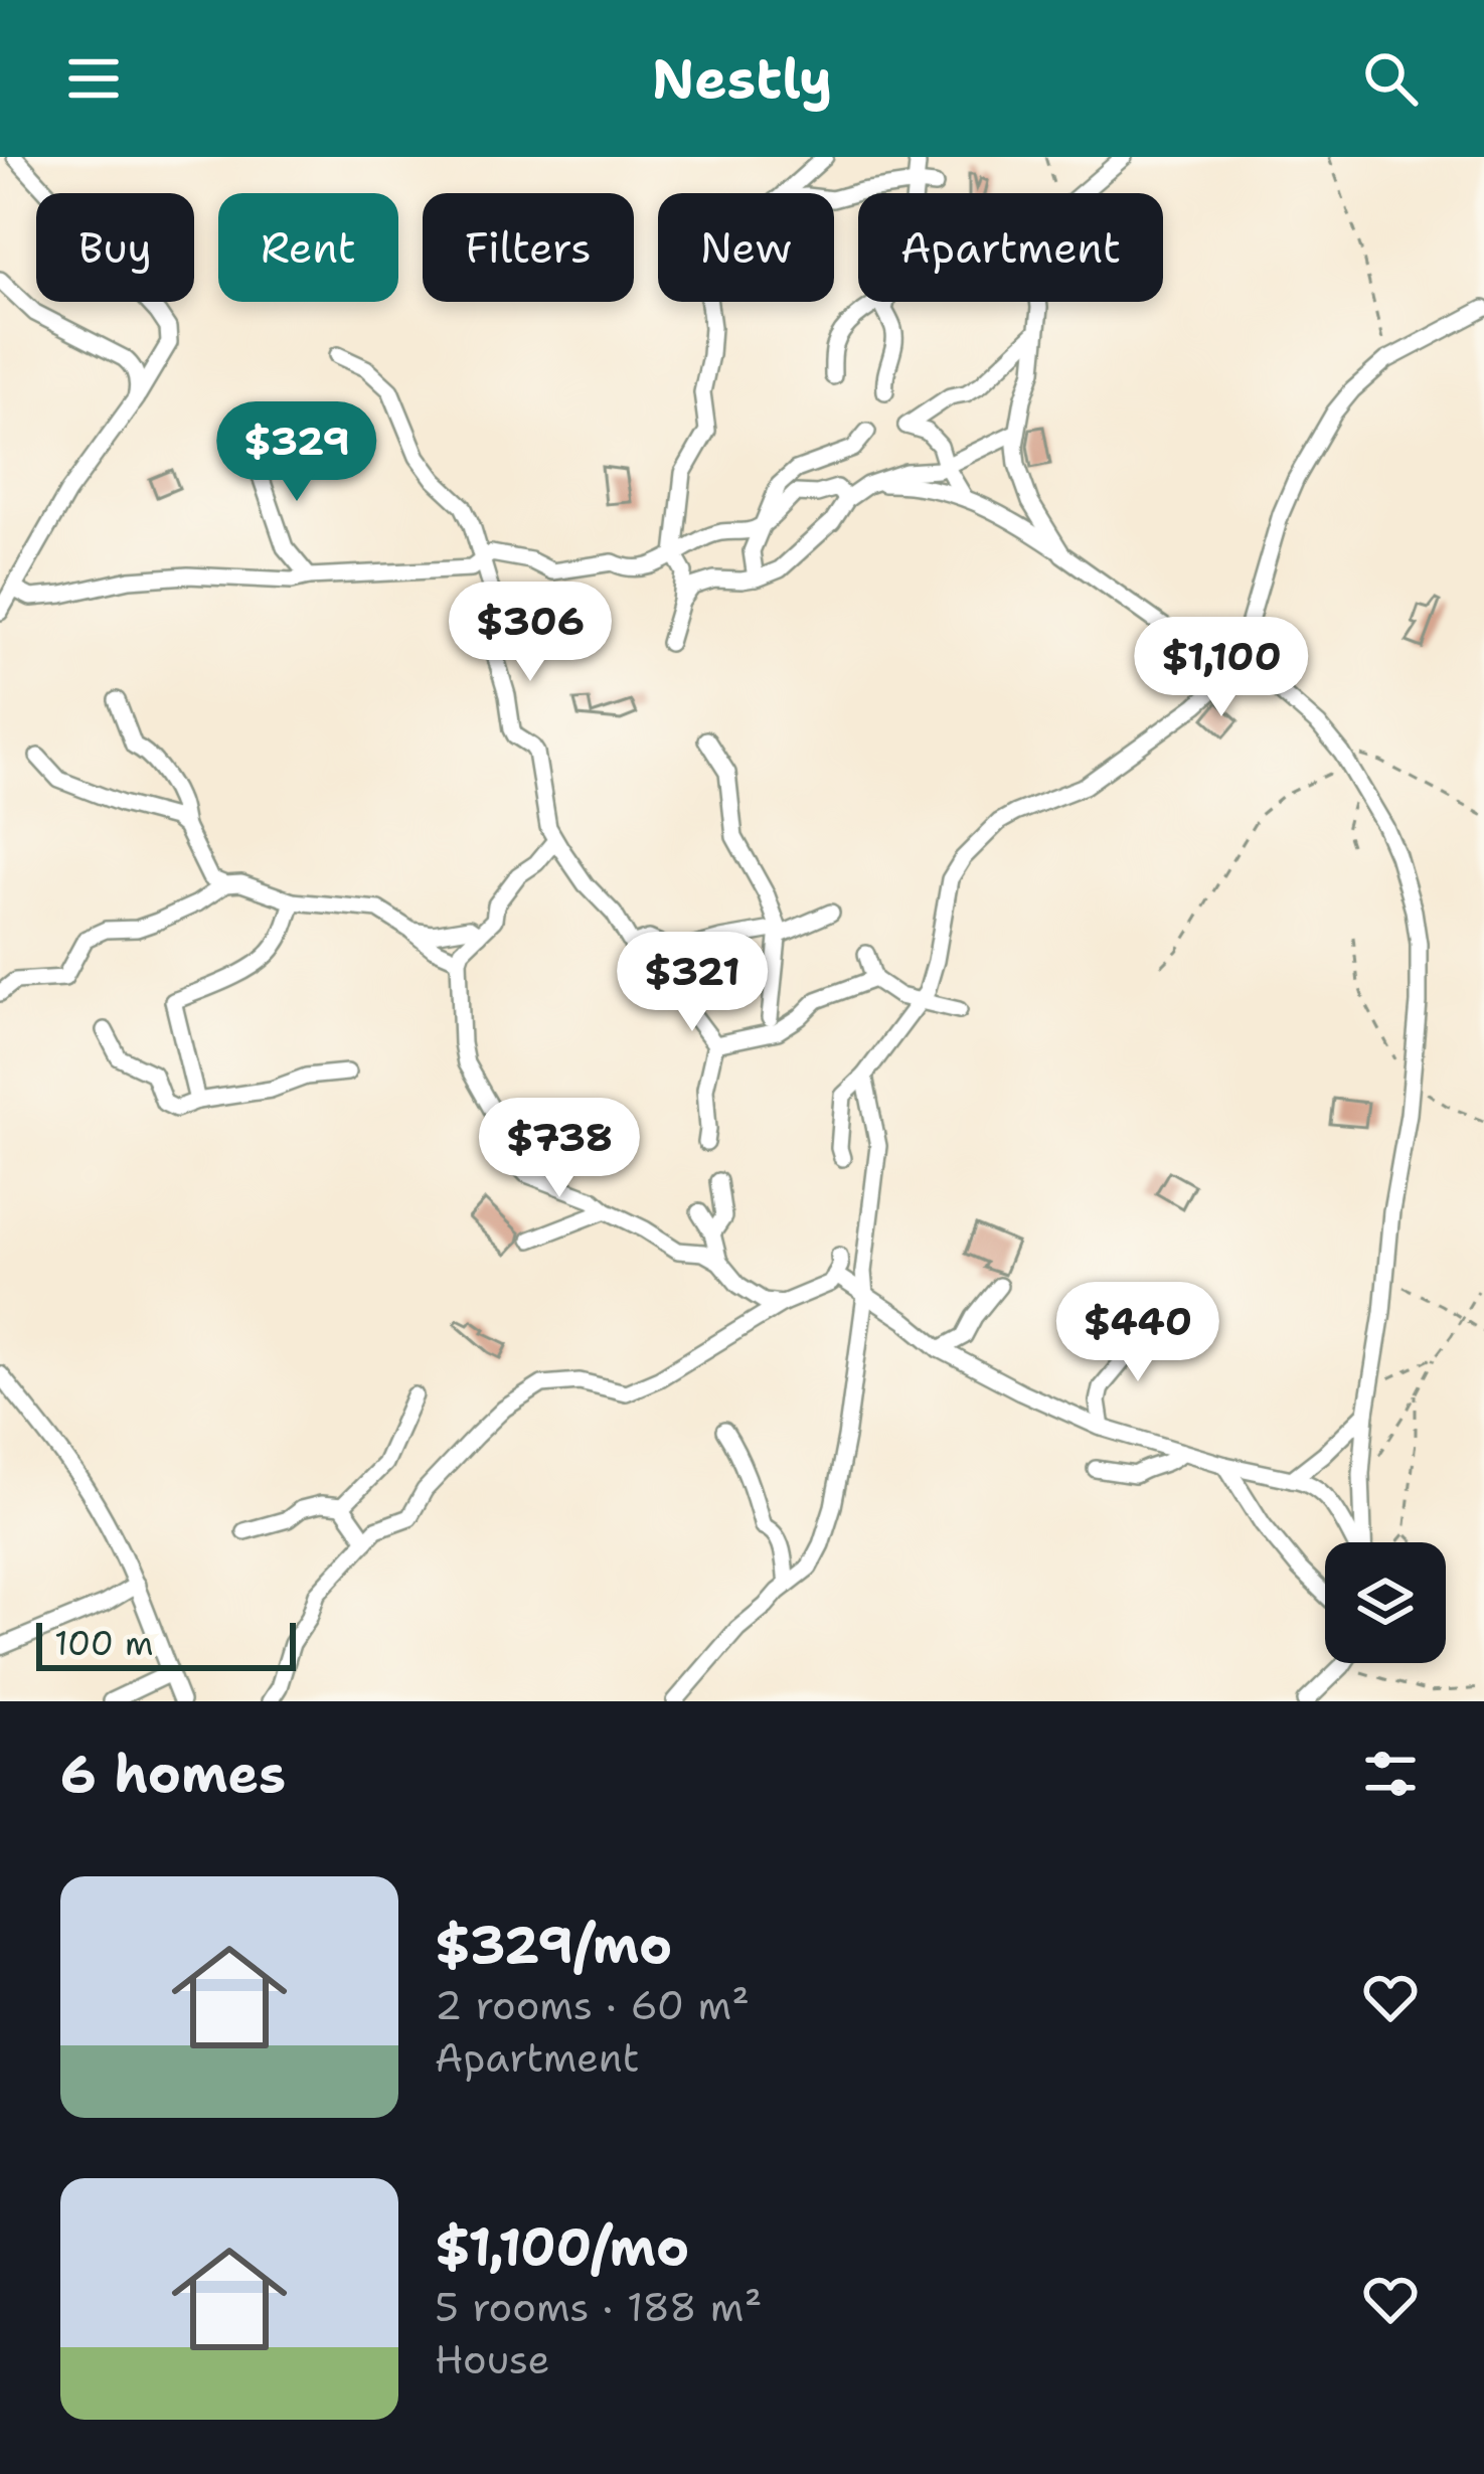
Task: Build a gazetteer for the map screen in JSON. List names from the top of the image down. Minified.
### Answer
{"scale_bar":"100 m","page":{"header":"Nestly","chip":["Buy","Rent","Filters","New","Apartment"],"price":["$329","$306","$1,100","$321","$738","$440"],"scale":"100 m","heading":"6 homes","list":[{"name":"$329/mo","note":"2 rooms · 60 m² · Apartment"},{"name":"$1,100/mo","note":"5 rooms · 188 m² · House"}]}}
